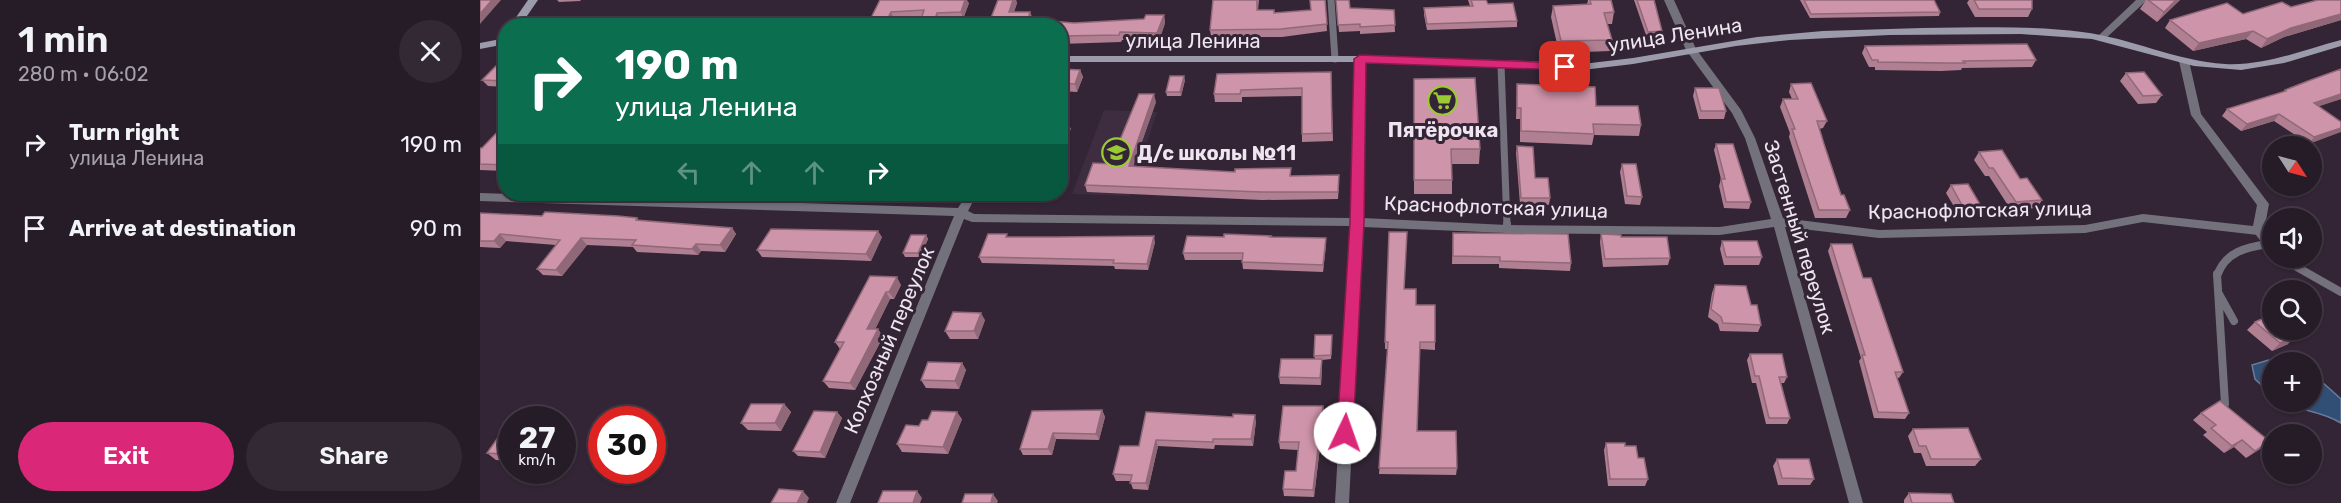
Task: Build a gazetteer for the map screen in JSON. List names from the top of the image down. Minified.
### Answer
{"streets":{"main road":["улица Ленина"],"street":["Краснофлотская улица","Застенный переулок","Колхозный переулок"]},"crossings":[["улица Ленина","Застенный переулок"],["Краснофлотская улица","Застенный переулок"],["Краснофлотская улица","Колхозный переулок"]],"places":{"supermarket":["Пятёрочка"],"school or university":["Д/с школы №11"]},"north":"bottom right","page":{"heading":["1 min","280 m · 06:02"],"turn":["190 m","улица Ленина"],"list":[{"name":"Turn right","note":"улица Ленина","value":"190 m"},{"name":"Arrive at destination","value":"90 m"}],"map_buttons":["+","−"],"speed":"27 km/h","limit":"30","buttons":["Exit","Share"]}}
